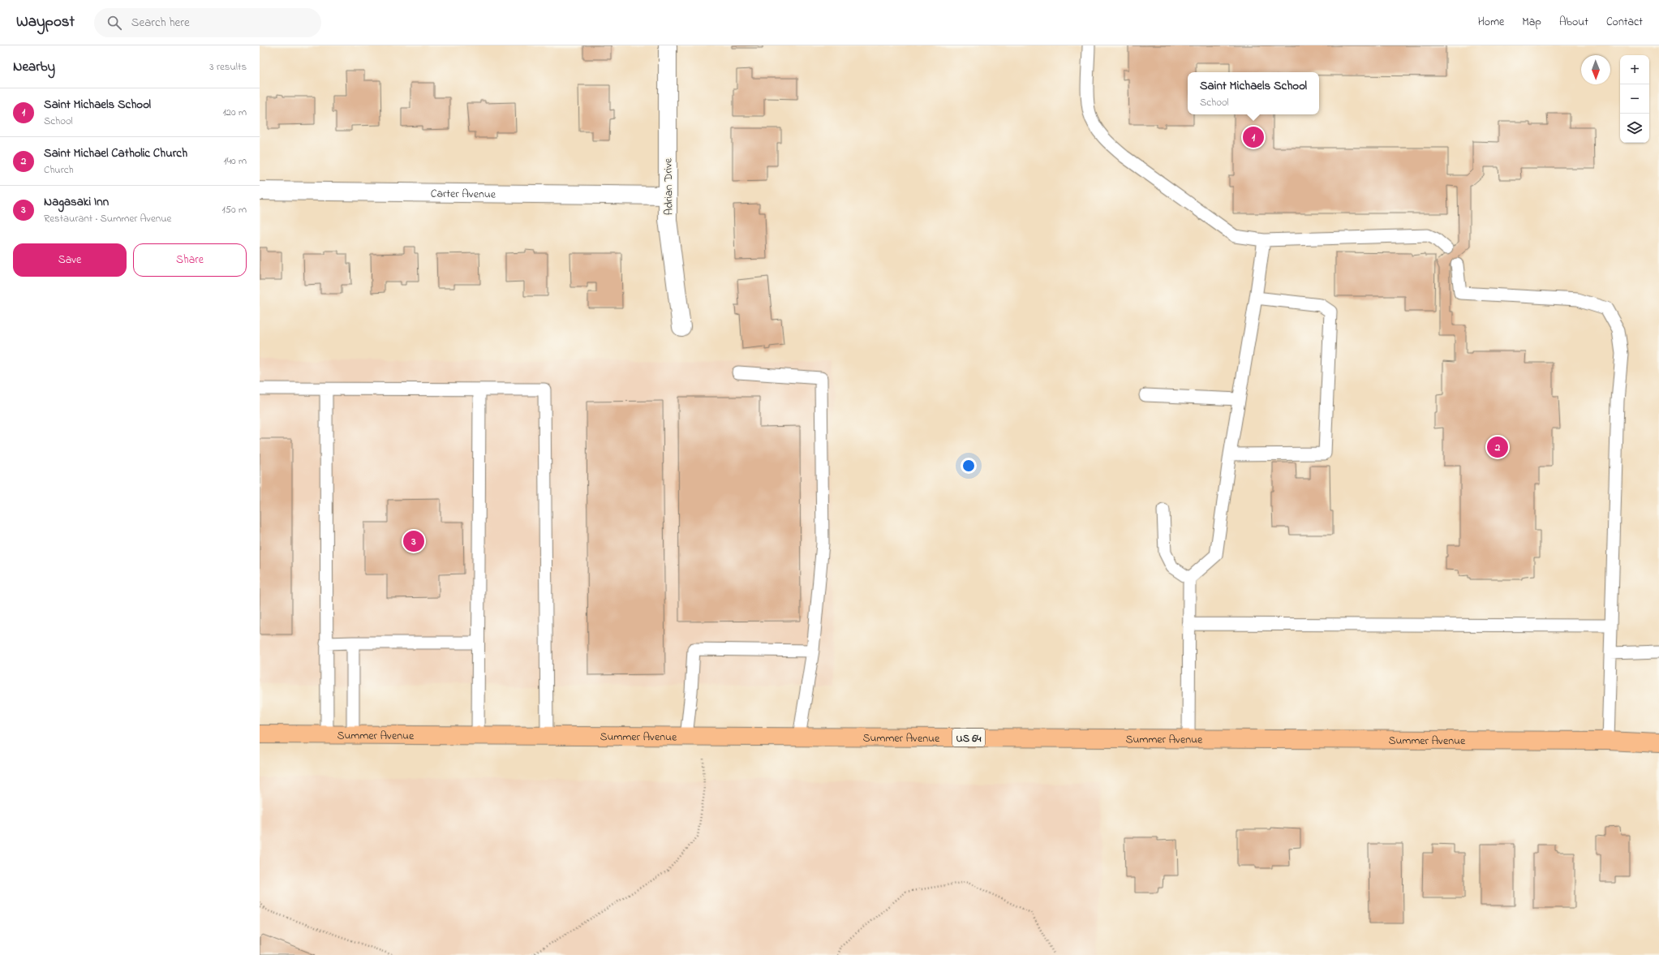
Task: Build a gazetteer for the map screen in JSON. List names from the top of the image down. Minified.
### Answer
{"streets":{"main road":["Summer Avenue","US 64"],"street":["Adrian Drive","Carter Avenue"]},"crossings":[["Adrian Drive","Carter Avenue"]],"north":"bottom","page":{"header":"Waypost","search":"Search here","nav":["Home","Map","About","Contact"],"heading":["Nearby","3 results"],"map_buttons":["+","−"],"popup":["Saint Michaels School","School"],"list":[{"mark":"1","name":"Saint Michaels School","note":"School","value":"120 m"},{"mark":"2","name":"Saint Michael Catholic Church","note":"Church","value":"140 m"},{"mark":"3","name":"Nagasaki Inn","note":"Restaurant · Summer Avenue","value":"150 m"}],"pins":["1","2","3"],"buttons":["Save","Share"]}}
